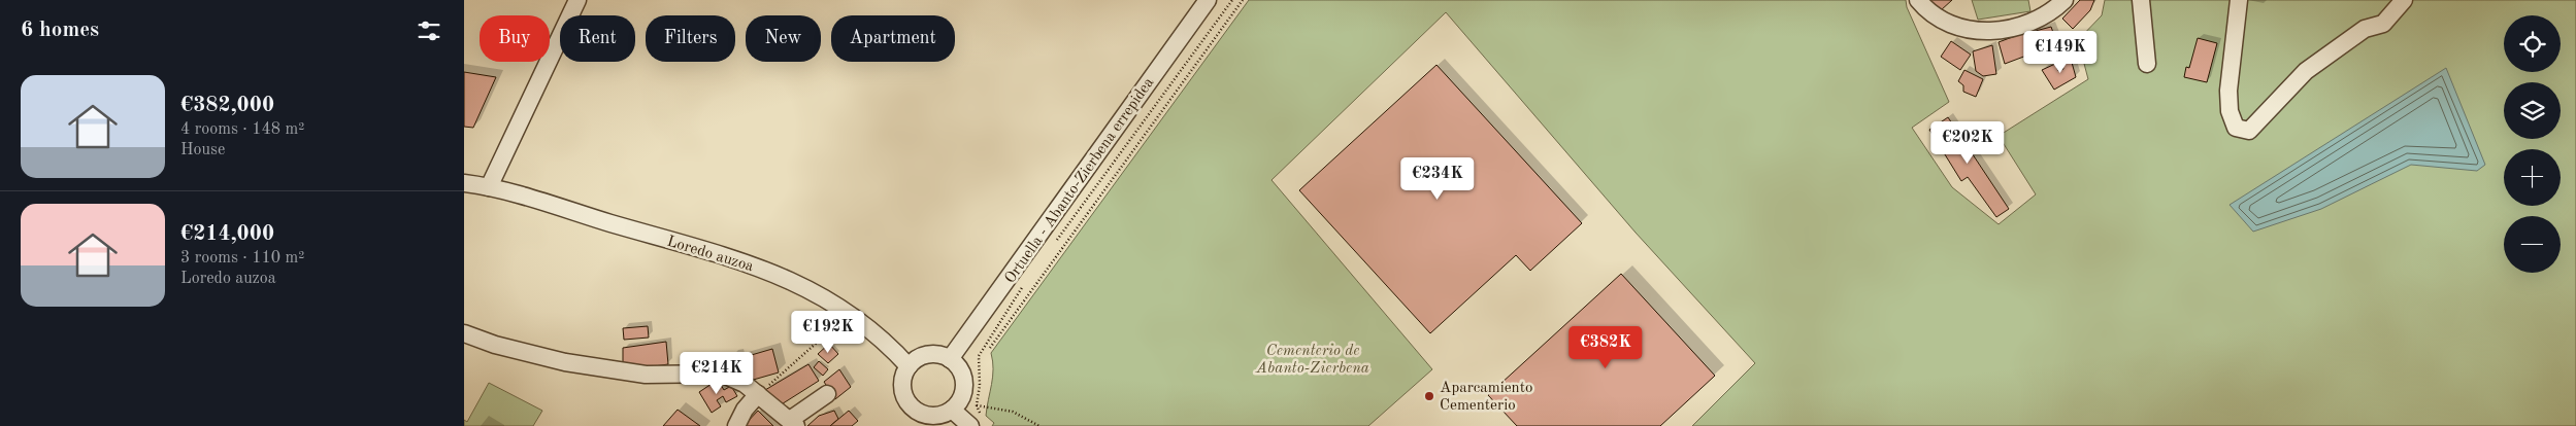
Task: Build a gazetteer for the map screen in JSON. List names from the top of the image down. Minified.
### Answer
{"streets":{"street":["Ortuella - Abanto-Zierbena errepidea","Loredo auzoa"]},"crossings":[["Ortuella - Abanto-Zierbena errepidea","Loredo auzoa"]],"parks":["Cementerio de Abanto-Zierbena"],"places":["Aparcamiento Cementerio"],"page":{"heading":"6 homes","map_buttons":["+","−"],"chip":["Buy","Rent","Filters","New","Apartment"],"price":["€149K","€202K","€234K","€192K","€382K","€214K"],"list":[{"name":"€382,000","note":"4 rooms · 148 m² · House"},{"name":"€214,000","note":"3 rooms · 110 m² · Loredo auzoa"}]}}
